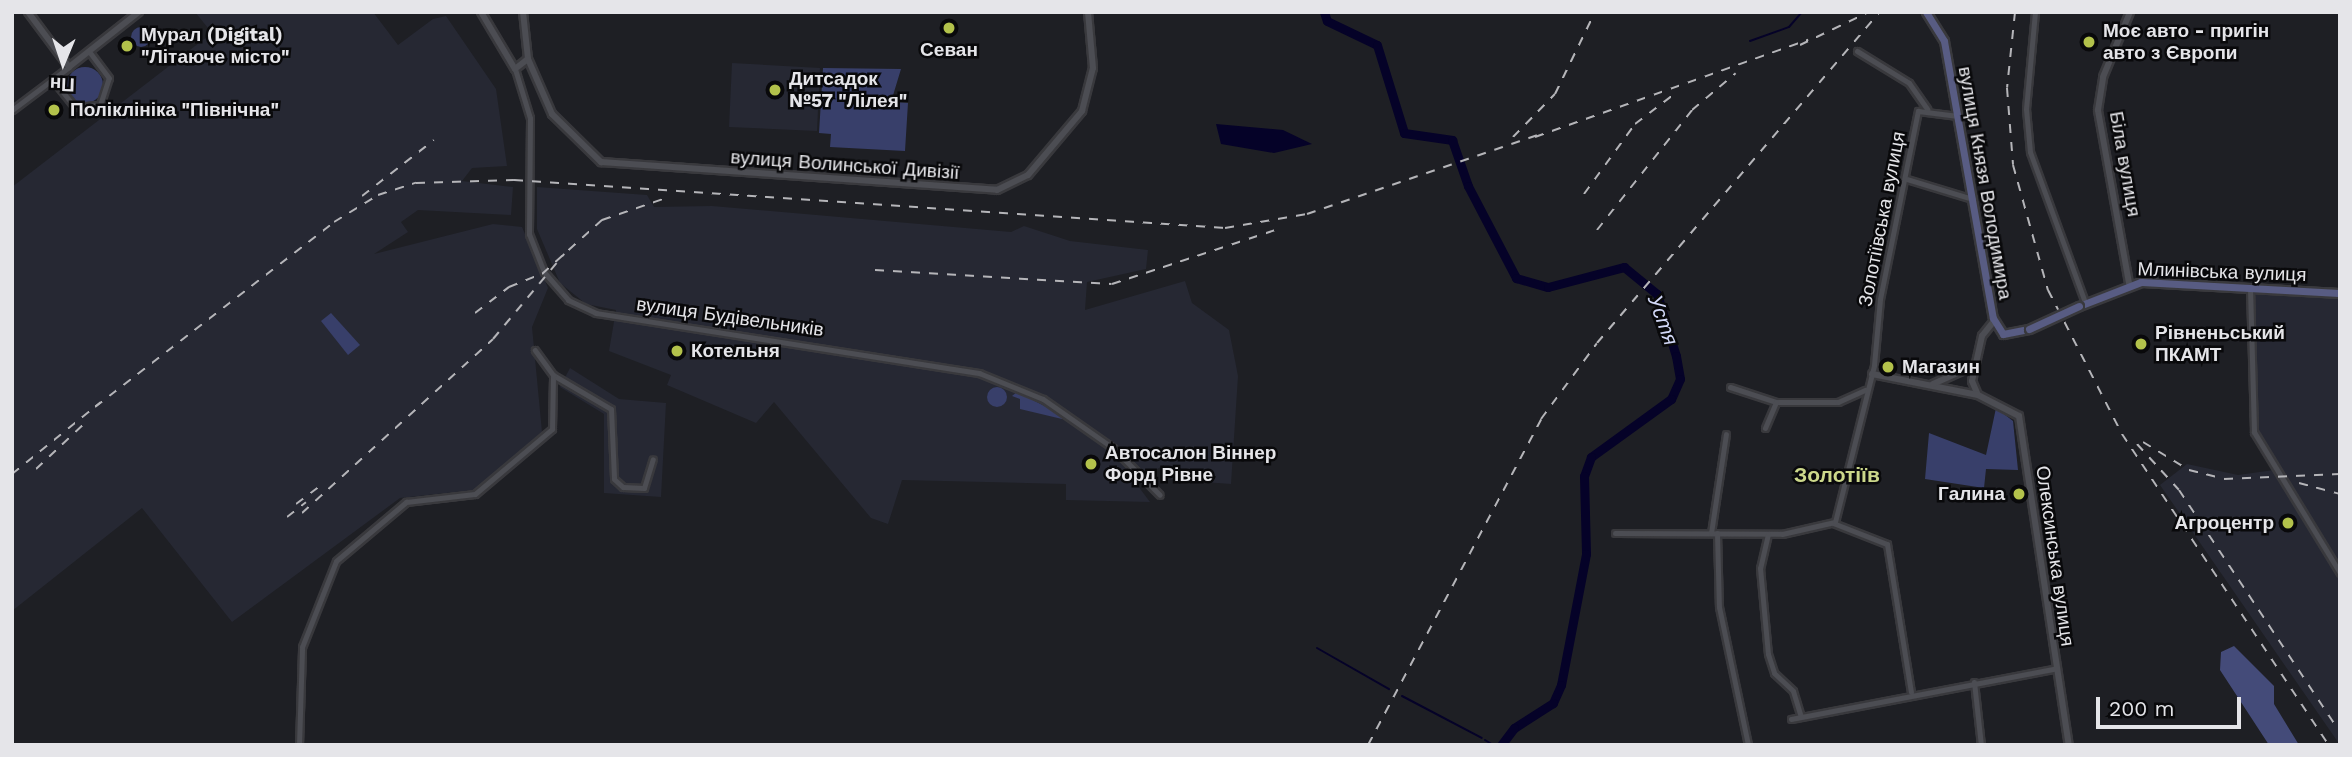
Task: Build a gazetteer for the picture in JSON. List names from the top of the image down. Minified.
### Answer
{"streets":{"main road":["вулиця Князя Володимира","Млинівська вулиця"],"street":["Біла вулиця","вулиця Волинської Дивізії","Золотіївська вулиця","вулиця Будівельників","Олексинська вулиця"]},"crossings":[["Біла вулиця","Млинівська вулиця"],["вулиця Князя Володимира","Млинівська вулиця"]],"districts":["Золотіїв"],"water":["Устя"],"places":["Севан","Моє авто - пригін авто з Європи","Мурал (Digital) \"Літаюче місто\"","Дитсадок №57 \"Лілея\"","Поліклініка \"Північна\"","Рівненьський ПКАМТ","Котельня","Магазин","Автосалон Віннер Форд Рівне","Галина","Агроцентр"],"scale_bar":"200 m","north":"bottom"}
